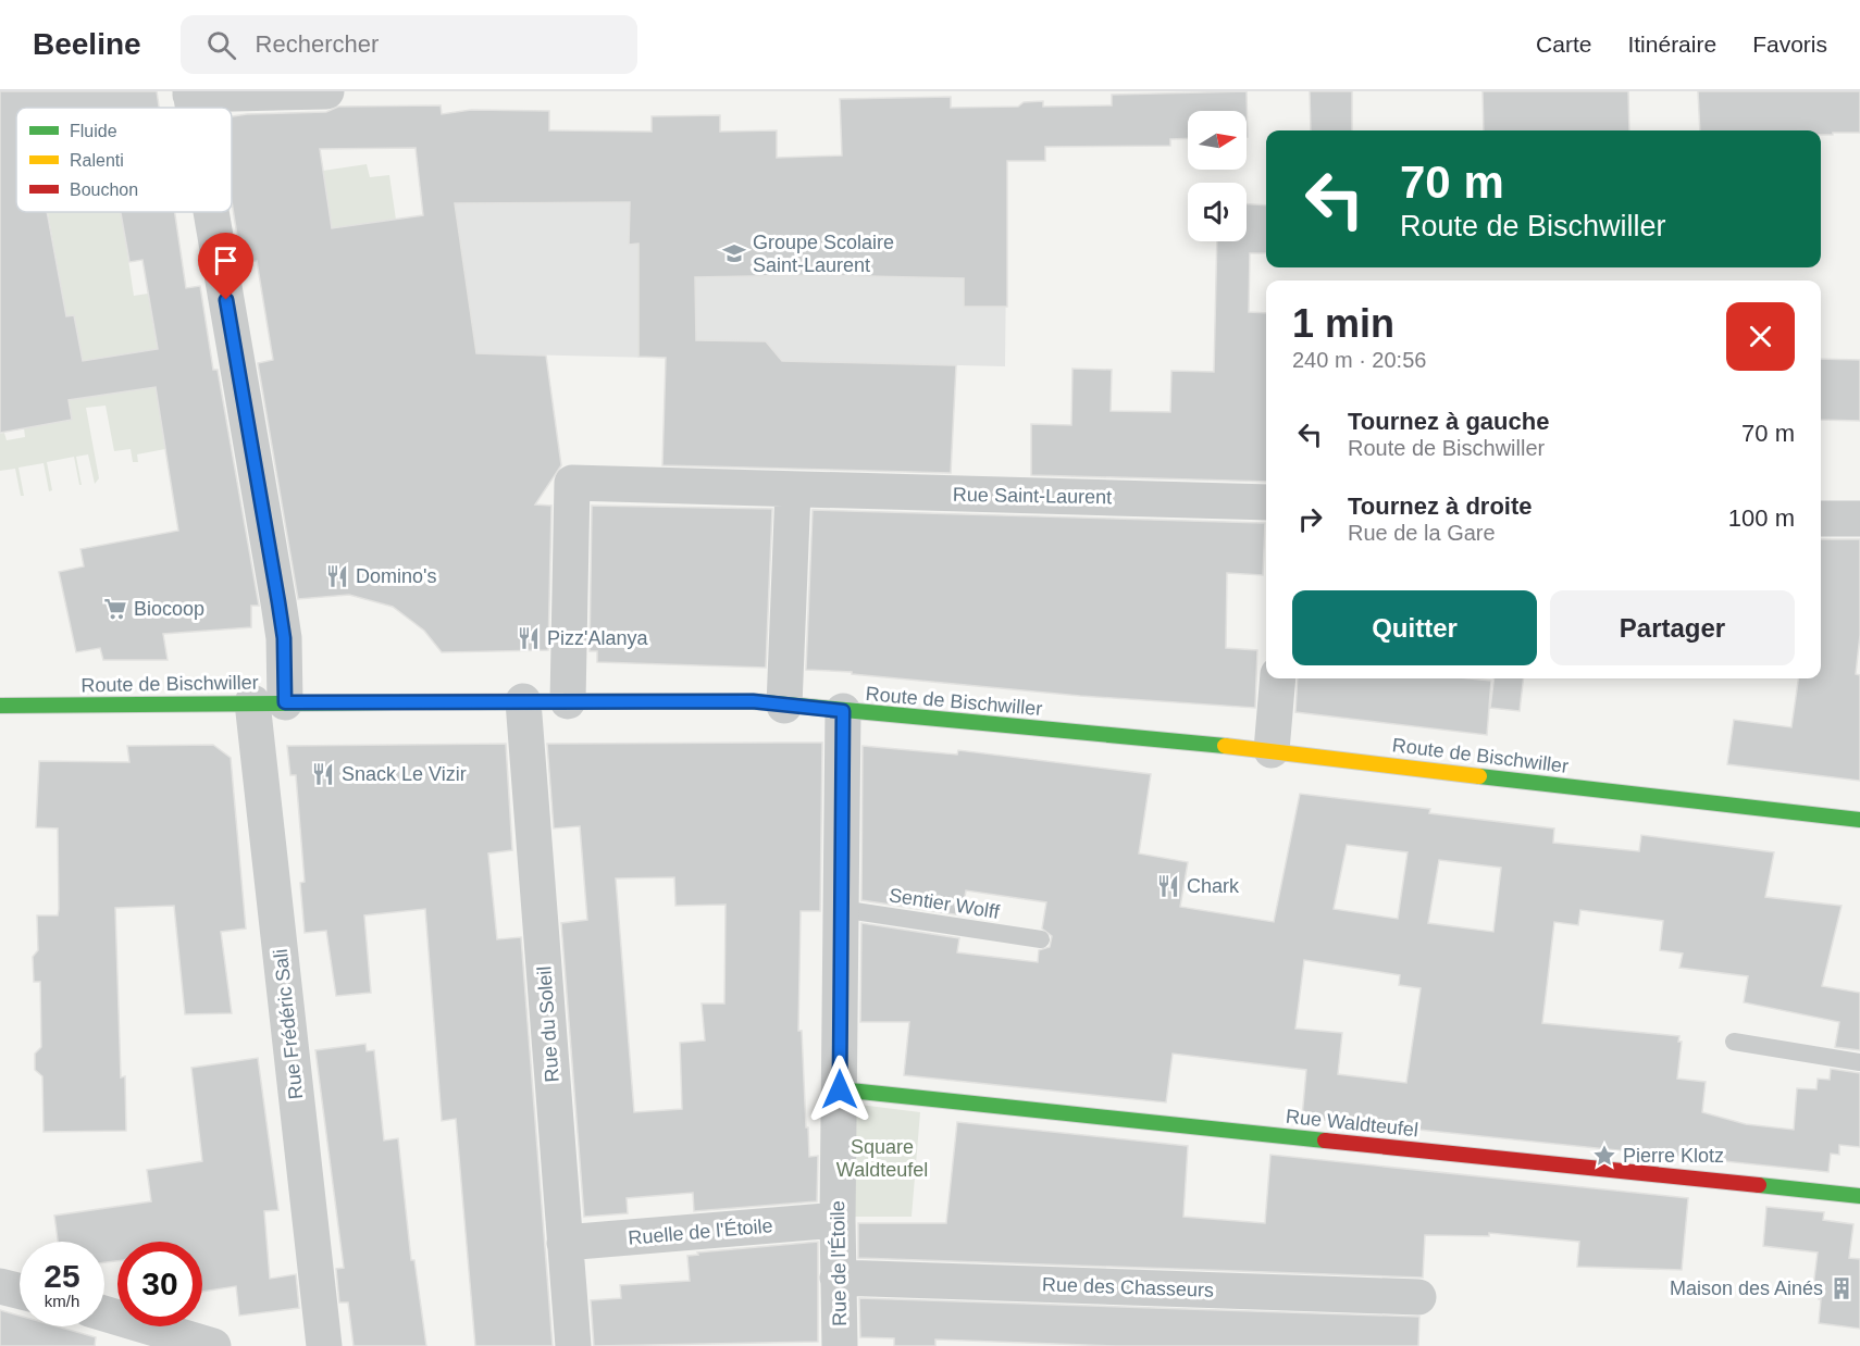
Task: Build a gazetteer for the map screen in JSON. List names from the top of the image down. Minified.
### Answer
{"streets":{"main road":["Route de Bischwiller","Rue Waldteufel"],"street":["Rue Saint-Laurent","Rue Frédéric Sali","Rue du Soleil","Ruelle de l'Étoile","Rue de l'Étoile","Rue des Chasseurs"],"lane":["Sentier Wolff"]},"crossings":[["Rue Saint-Laurent","Route de Bischwiller"],["Route de Bischwiller","Rue Frédéric Sali"],["Route de Bischwiller","Rue du Soleil"],["Route de Bischwiller","Rue de l'Étoile"],["Sentier Wolff","Rue de l'Étoile"],["Rue du Soleil","Ruelle de l'Étoile"],["Rue Waldteufel","Rue de l'Étoile"],["Ruelle de l'Étoile","Rue de l'Étoile"],["Rue de l'Étoile","Rue des Chasseurs"]],"parks":["Square Waldteufel"],"places":{"school or university":["Groupe Scolaire Saint-Laurent"],"restaurant":["Domino's","Pizz'Alanya","Snack Le Vizir","Chark"],"supermarket":["Biocoop"],"place":["Pierre Klotz"],"building":["Maison des Ainés"]},"legend":["Fluide","Ralenti","Bouchon"],"north":"right","page":{"header":"Beeline","search":"Rechercher","nav":["Carte","Itinéraire","Favoris"],"turn":["70 m","Route de Bischwiller"],"heading":["1 min","240 m · 20:56"],"list":[{"name":"Tournez à gauche","note":"Route de Bischwiller","value":"70 m"},{"name":"Tournez à droite","note":"Rue de la Gare","value":"100 m"}],"buttons":["Quitter","Partager"],"speed":"25 km/h","limit":"30"}}
